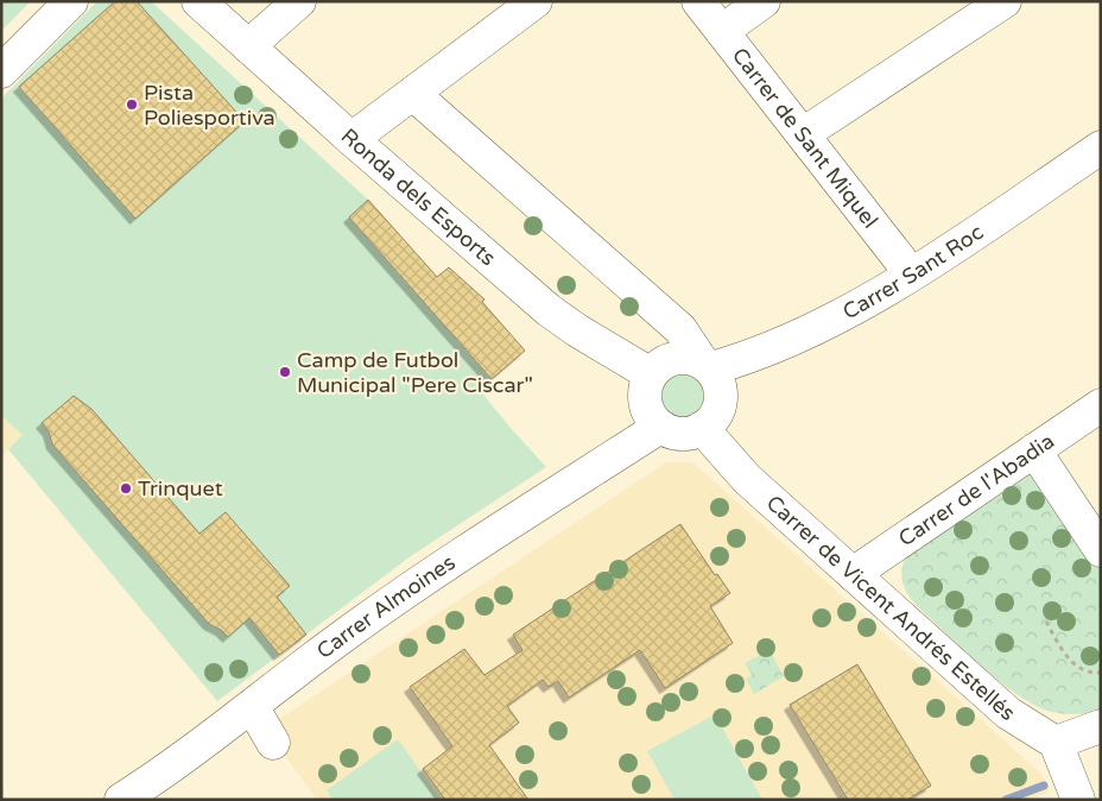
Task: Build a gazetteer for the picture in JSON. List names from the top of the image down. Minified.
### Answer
{"streets":{"street":["Carrer de Sant Miquel","Ronda dels Esports","Carrer Sant Roc","Carrer de l'Abadia","Carrer Almoines","Carrer de Vicent Andrés Estellés"]},"crossings":[["Carrer de Sant Miquel","Carrer Sant Roc"],["Ronda dels Esports","Carrer Sant Roc"],["Ronda dels Esports","Carrer Almoines"],["Ronda dels Esports","Carrer de Vicent Andrés Estellés"],["Carrer Sant Roc","Carrer Almoines"],["Carrer Sant Roc","Carrer de Vicent Andrés Estellés"],["Carrer de l'Abadia","Carrer de Vicent Andrés Estellés"],["Carrer Almoines","Carrer de Vicent Andrés Estellés"]],"places":["Pista Poliesportiva","Camp de Futbol Municipal \"Pere Ciscar\"","Trinquet"]}
